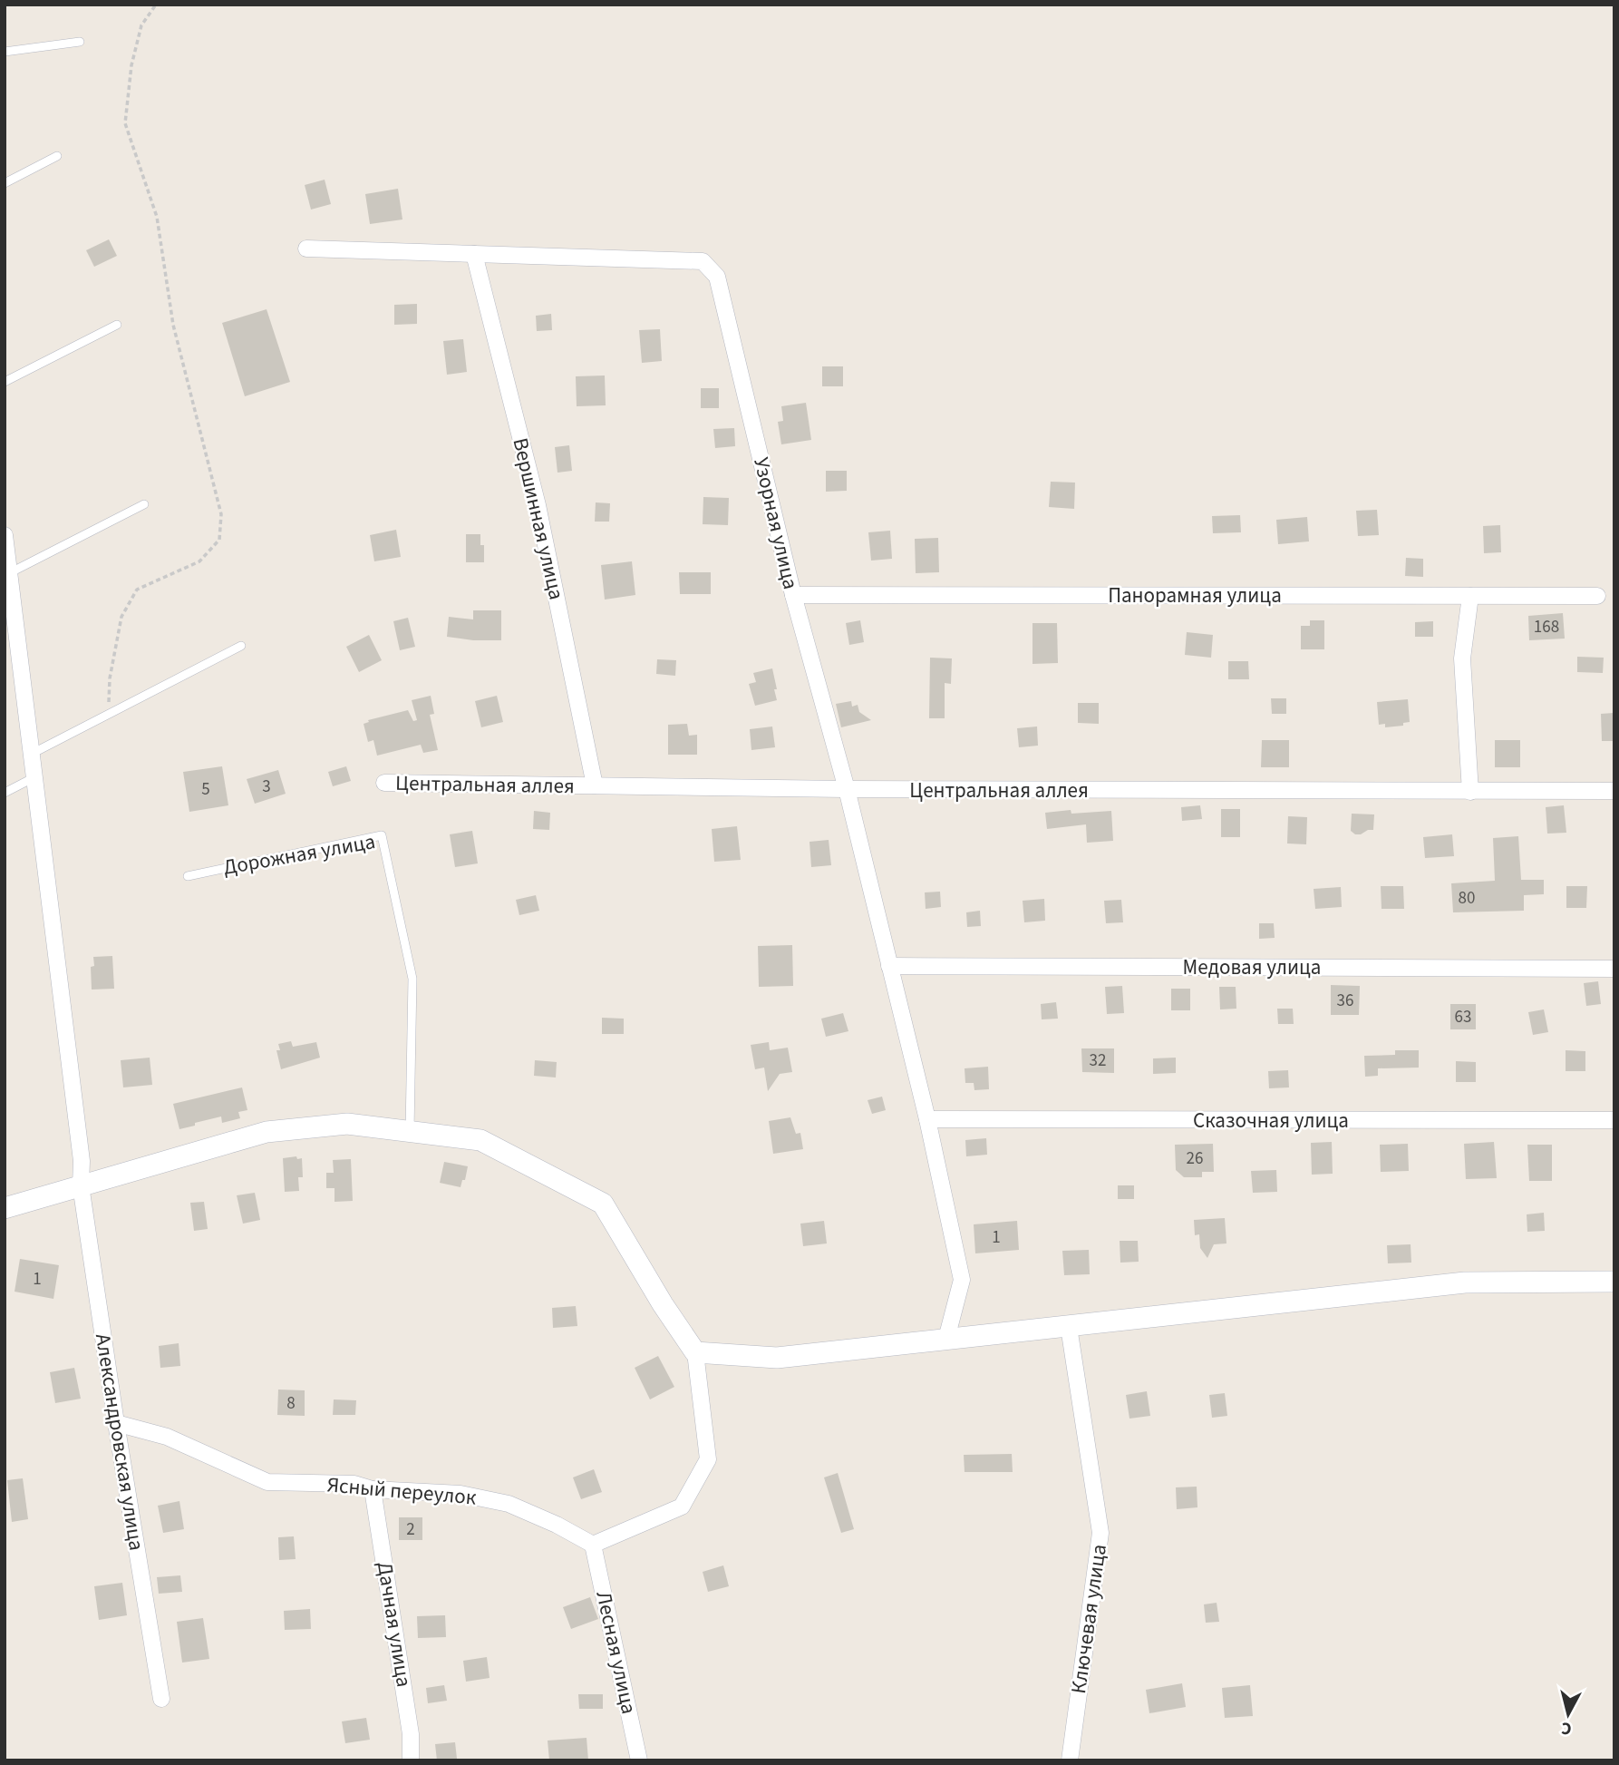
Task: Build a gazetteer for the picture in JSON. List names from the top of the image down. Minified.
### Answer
{"streets":{"street":["Вершинная улица","Узорная улица","Панорамная улица","Центральная аллея","Медовая улица","Сказочная улица","Александровская улица","Ясный переулок","Ключевая улица","Дачная улица","Лесная улица"],"lane":["Дорожная улица"]},"crossings":[["Вершинная улица","Узорная улица"],["Вершинная улица","Центральная аллея"],["Узорная улица","Панорамная улица"],["Узорная улица","Центральная аллея"],["Узорная улица","Медовая улица"],["Узорная улица","Сказочная улица"],["Александровская улица","Ясный переулок"],["Ясный переулок","Дачная улица"],["Ясный переулок","Лесная улица"]],"house_numbers":["168","3","5","80","36","63","32","26","1","1","8","2"],"north":"bottom"}
